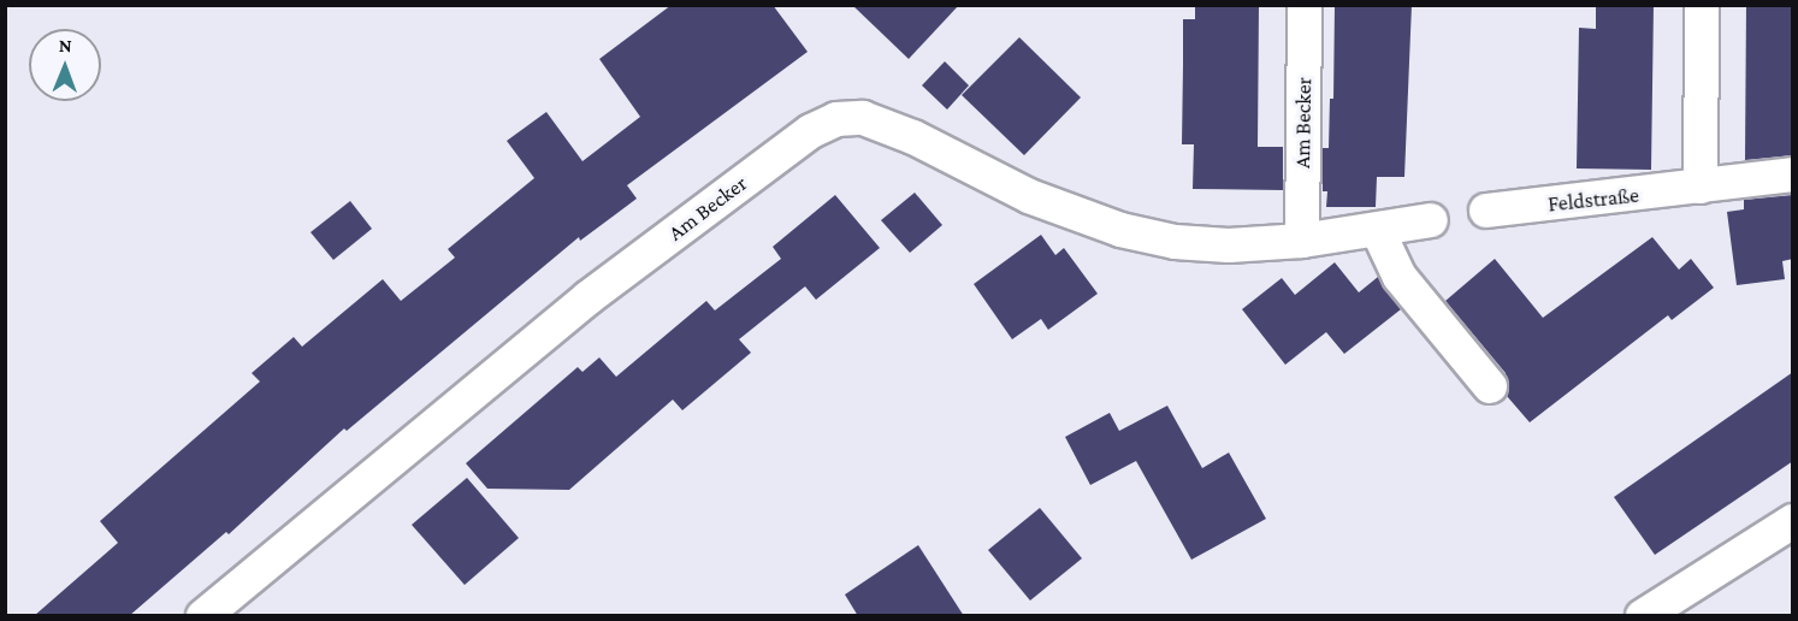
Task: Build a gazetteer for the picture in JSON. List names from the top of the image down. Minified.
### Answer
{"streets":{"street":["Am Becker","Feldstraße"]},"north":"top"}
